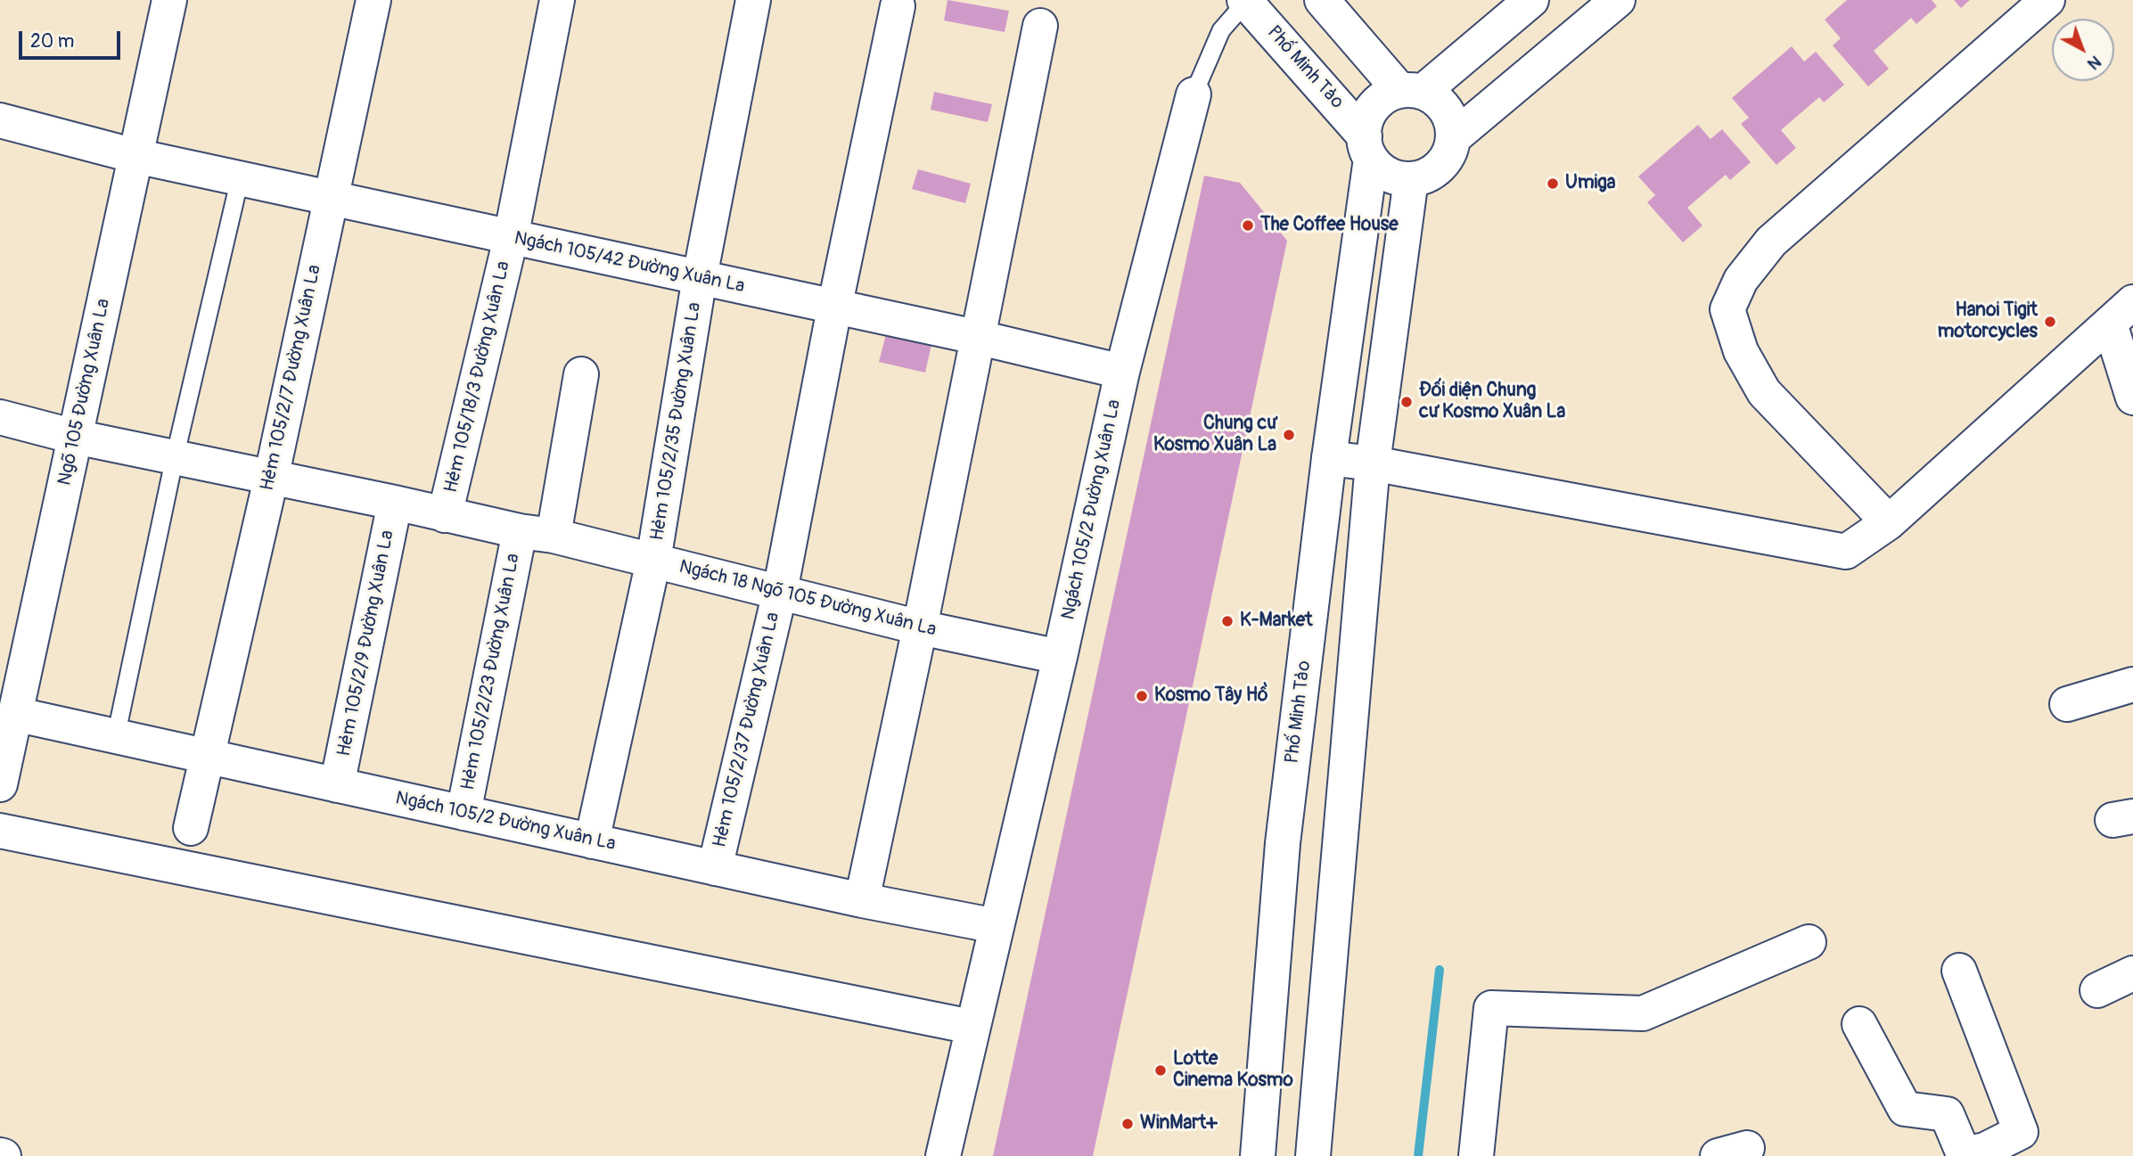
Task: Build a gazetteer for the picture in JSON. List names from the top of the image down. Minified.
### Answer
{"streets":{"street":["Phố Minh Tảo","Ngách 105/42 Đường Xuân La","Hẻm 105/18/3 Đường Xuân La","Hẻm 105/2/7 Đường Xuân La","Ngõ 105 Đường Xuân La","Hẻm 105/2/35 Đường Xuân La","Ngách 105/2 Đường Xuân La","Ngách 18 Ngõ 105 Đường Xuân La","Hẻm 105/2/9 Đường Xuân La","Hẻm 105/2/23 Đường Xuân La","Hẻm 105/2/37 Đường Xuân La"]},"crossings":[["Ngách 105/42 Đường Xuân La","Hẻm 105/18/3 Đường Xuân La"],["Ngách 105/42 Đường Xuân La","Hẻm 105/2/7 Đường Xuân La"],["Ngách 105/42 Đường Xuân La","Ngõ 105 Đường Xuân La"],["Ngách 105/42 Đường Xuân La","Hẻm 105/2/35 Đường Xuân La"],["Ngách 105/42 Đường Xuân La","Ngách 105/2 Đường Xuân La"],["Ngách 105/42 Đường Xuân La","Hẻm 105/2/37 Đường Xuân La"],["Hẻm 105/18/3 Đường Xuân La","Ngách 18 Ngõ 105 Đường Xuân La"],["Hẻm 105/2/7 Đường Xuân La","Ngách 105/2 Đường Xuân La"],["Hẻm 105/2/7 Đường Xuân La","Ngách 18 Ngõ 105 Đường Xuân La"],["Ngõ 105 Đường Xuân La","Ngách 105/2 Đường Xuân La"],["Ngõ 105 Đường Xuân La","Ngách 18 Ngõ 105 Đường Xuân La"],["Hẻm 105/2/35 Đường Xuân La","Ngách 105/2 Đường Xuân La"],["Hẻm 105/2/35 Đường Xuân La","Ngách 18 Ngõ 105 Đường Xuân La"],["Ngách 105/2 Đường Xuân La","Ngách 18 Ngõ 105 Đường Xuân La"],["Ngách 105/2 Đường Xuân La","Hẻm 105/2/9 Đường Xuân La"],["Ngách 105/2 Đường Xuân La","Hẻm 105/2/23 Đường Xuân La"],["Ngách 105/2 Đường Xuân La","Hẻm 105/2/37 Đường Xuân La"],["Ngách 18 Ngõ 105 Đường Xuân La","Hẻm 105/2/9 Đường Xuân La"],["Ngách 18 Ngõ 105 Đường Xuân La","Hẻm 105/2/23 Đường Xuân La"],["Ngách 18 Ngõ 105 Đường Xuân La","Hẻm 105/2/37 Đường Xuân La"]],"places":["Umiga","The Coffee House","Hanoi Tigit motorcycles","Đối diện Chung cư Kosmo Xuân La","Chung cư Kosmo Xuân La","K-Market","Kosmo Tây Hồ","Lotte Cinema Kosmo","WinMart+"],"scale_bar":"20 m","north":"bottom right"}
